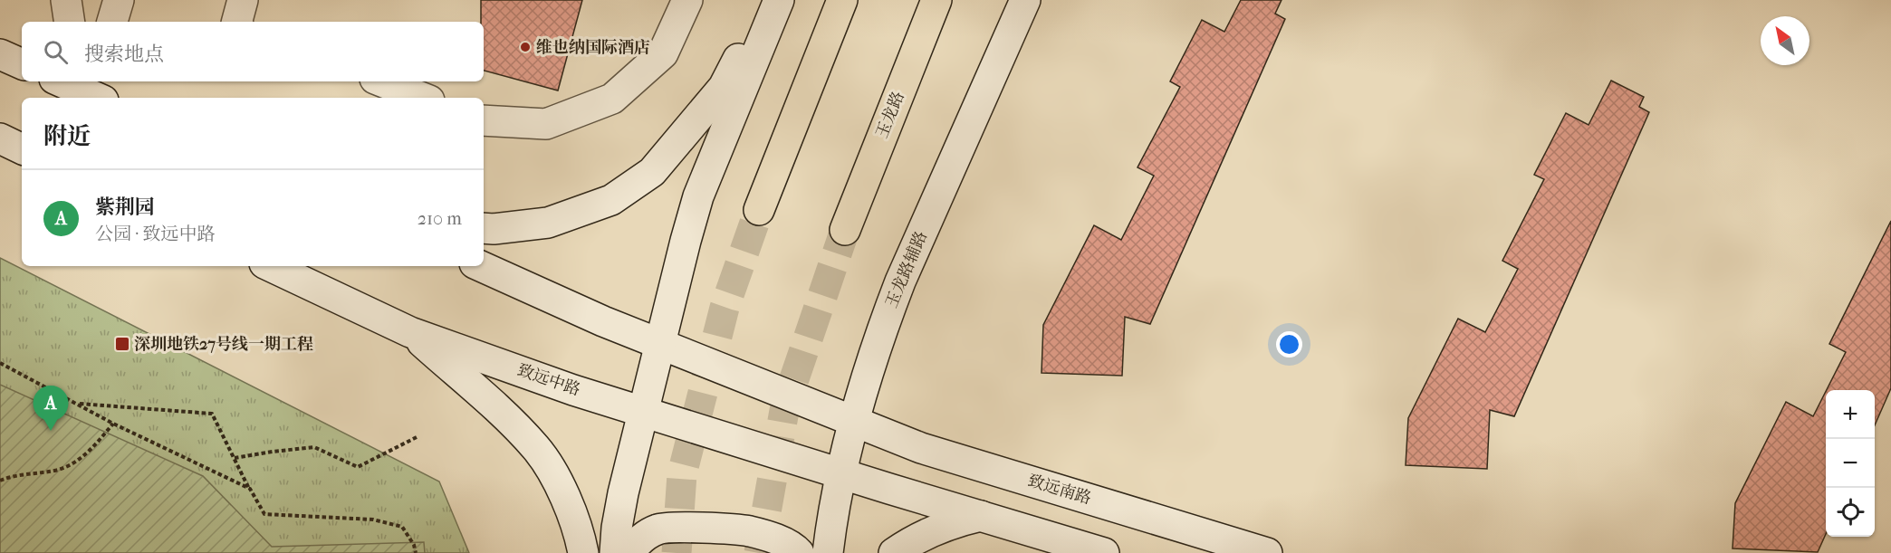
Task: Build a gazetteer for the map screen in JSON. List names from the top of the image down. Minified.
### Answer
{"streets":{"main road":["玉龙路"],"street":["玉龙路辅路","致远中路","致远南路"]},"crossings":[["玉龙路辅路","致远中路"],["玉龙路辅路","致远南路"]],"places":{"other":["维也纳国际酒店"],"transit":["深圳地铁27号线一期工程"]},"north":"top left","page":{"search":"搜索地点","heading":"附近","list":[{"mark":"A","name":"紫荆园","note":"公园 · 致远中路","value":"210 m"}],"pins":"A","map_buttons":["+","−"]}}
